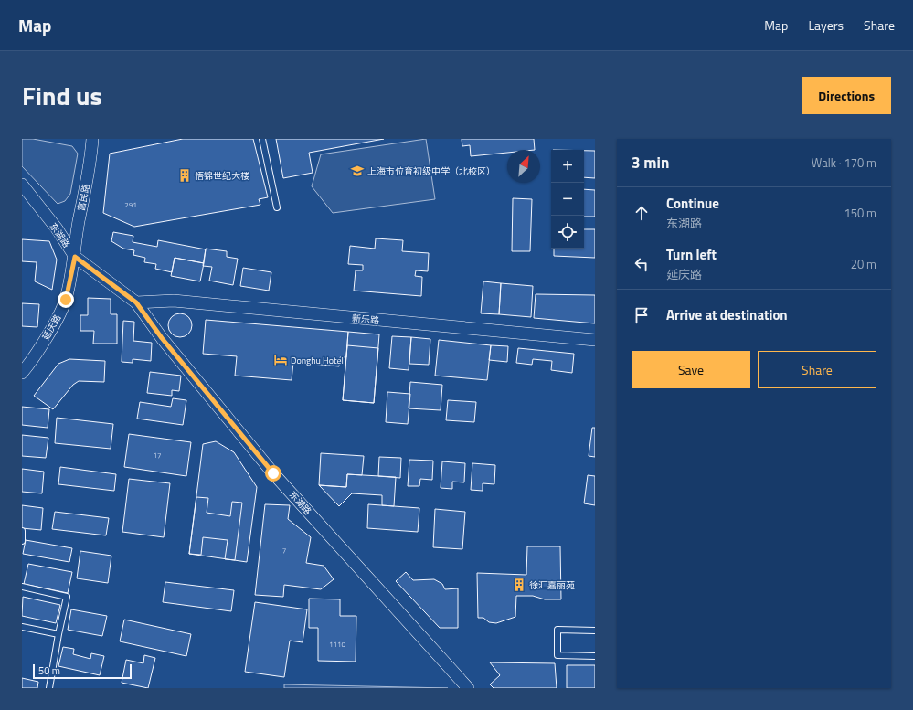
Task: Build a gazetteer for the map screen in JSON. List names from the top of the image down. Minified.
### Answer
{"streets":{"street":["富民路","东湖路","新乐路","延庆路"]},"crossings":[["富民路","东湖路"],["富民路","延庆路"],["东湖路","新乐路"],["东湖路","延庆路"]],"places":{"school or university":["上海市位育初级中学（北校区）"],"building":["悟锦世纪大楼","徐汇嘉丽苑"],"hotel":["Donghu Hotel"]},"house_numbers":["291","17","7","1110"],"scale_bar":"50 m","north":"top right","page":{"header":"Map","nav":["Map","Layers","Share"],"title":"Find us","buttons":["Directions",["Save","Share"]],"heading":["3 min","Walk · 170 m"],"map_buttons":["+","−"],"list":[["Continue","东湖路","150 m"],["Turn left","延庆路","20 m"],"Arrive at destination"],"scale":"50 m"}}
